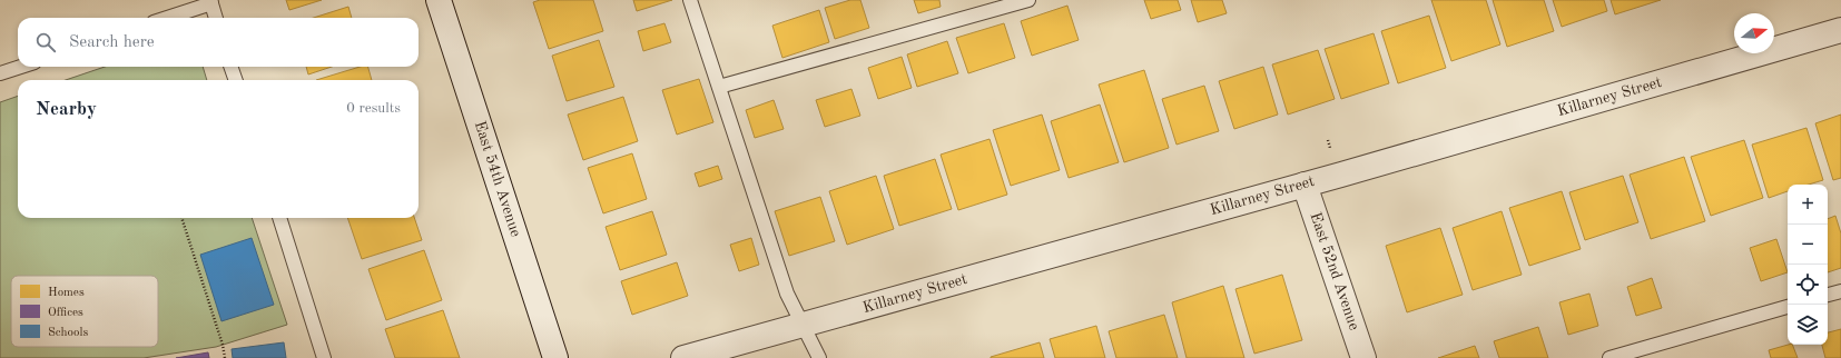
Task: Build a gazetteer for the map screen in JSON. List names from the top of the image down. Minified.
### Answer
{"streets":{"street":["Killarney Street","East 54th Avenue","East 52nd Avenue"]},"crossings":[["Killarney Street","East 52nd Avenue"]],"legend":["Homes","Offices","Schools"],"north":"right","page":{"search":"Search here","heading":["Nearby","0 results"],"map_buttons":["+","−"]}}
